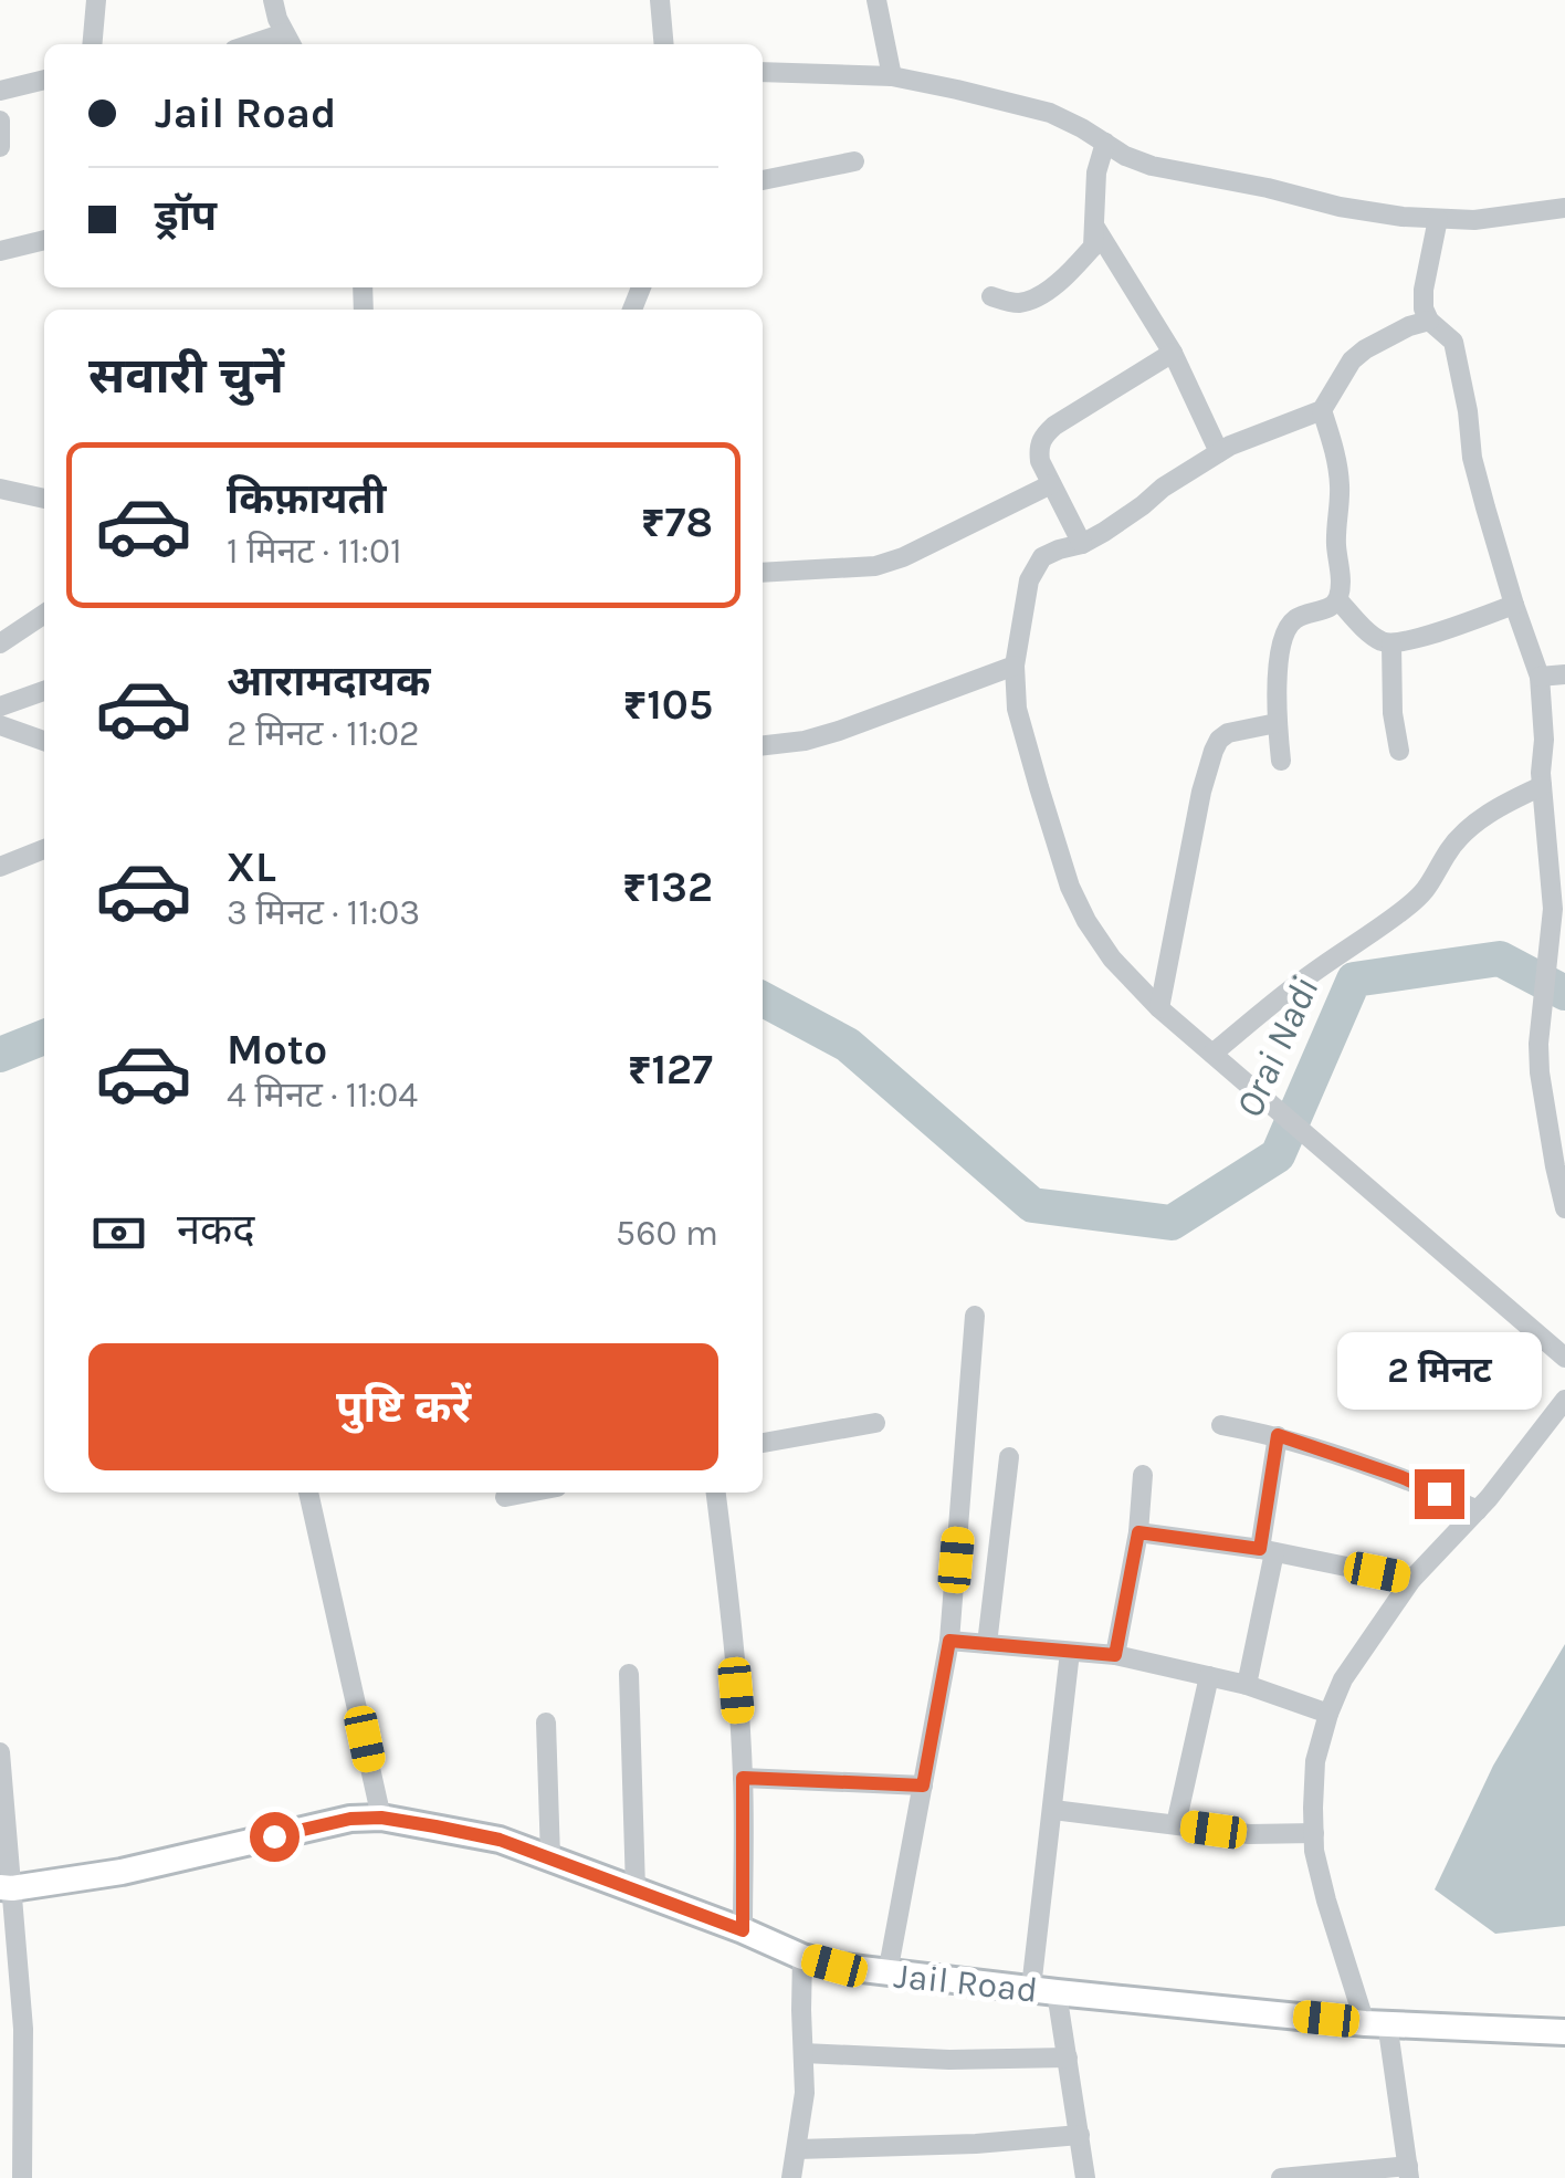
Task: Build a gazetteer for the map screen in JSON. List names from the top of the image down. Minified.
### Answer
{"streets":{"street":["Jail Road"]},"water":["Orai Nadi"],"page":{"banner":["Jail Road","ड्रॉप"],"heading":"सवारी चुनें","list":[{"name":"किफ़ायती","note":"1 मिनट · 11:01","value":"₹78"},{"name":"आरामदायक","note":"2 मिनट · 11:02","value":"₹105"},{"name":"XL","note":"3 मिनट · 11:03","value":"₹132"},{"name":"Moto","note":"4 मिनट · 11:04","value":"₹127"}],"pay":["नकद","560 m"],"buttons":"पुष्टि करें","bubble":"2 मिनट"}}
